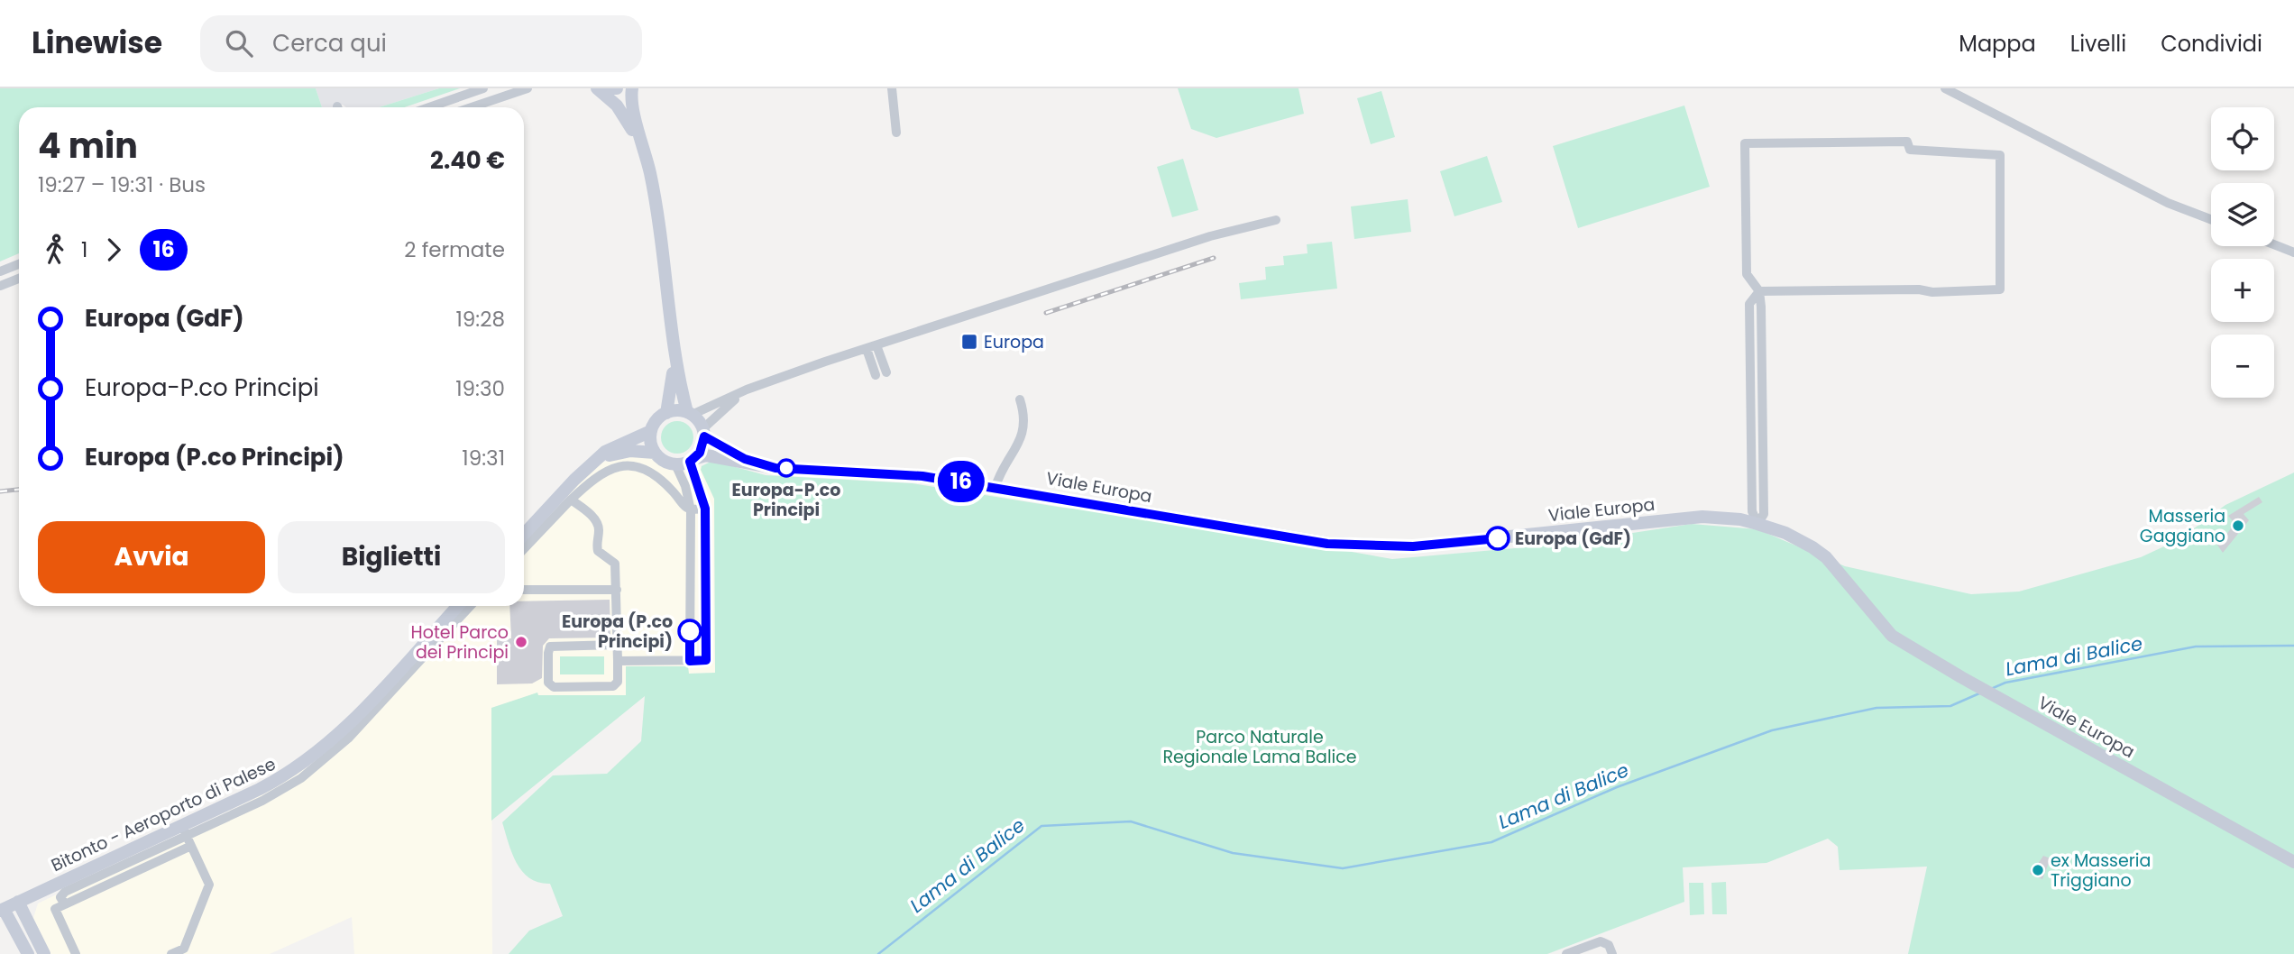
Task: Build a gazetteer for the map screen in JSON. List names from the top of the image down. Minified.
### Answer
{"streets":{"main road":["Viale Europa","Bitonto - Aeroporto di Palese"]},"water":["Lama di Balice"],"parks":["Parco Naturale Regionale Lama Balice"],"places":{"transit":["Europa"],"other":["Europa-P.co Principi","Masseria Gaggiano","Europa (GdF)","Europa (P.co Principi)","Hotel Parco dei Principi","ex Masseria Triggiano"]},"lines":["bus line 16"],"page":{"header":"Linewise","search":"Cerca qui","nav":["Mappa","Livelli","Condividi"],"on_map":"16","map_buttons":["+","−"],"heading":["4 min","19:27 – 19:31 · Bus","2.40 €"],"legs":["1","16","2 fermate"],"list":[{"name":"Europa (GdF)","value":"19:28"},{"name":"Europa-P.co Principi","value":"19:30"},{"name":"Europa (P.co Principi)","value":"19:31"}],"buttons":["Avvia","Biglietti"]}}
